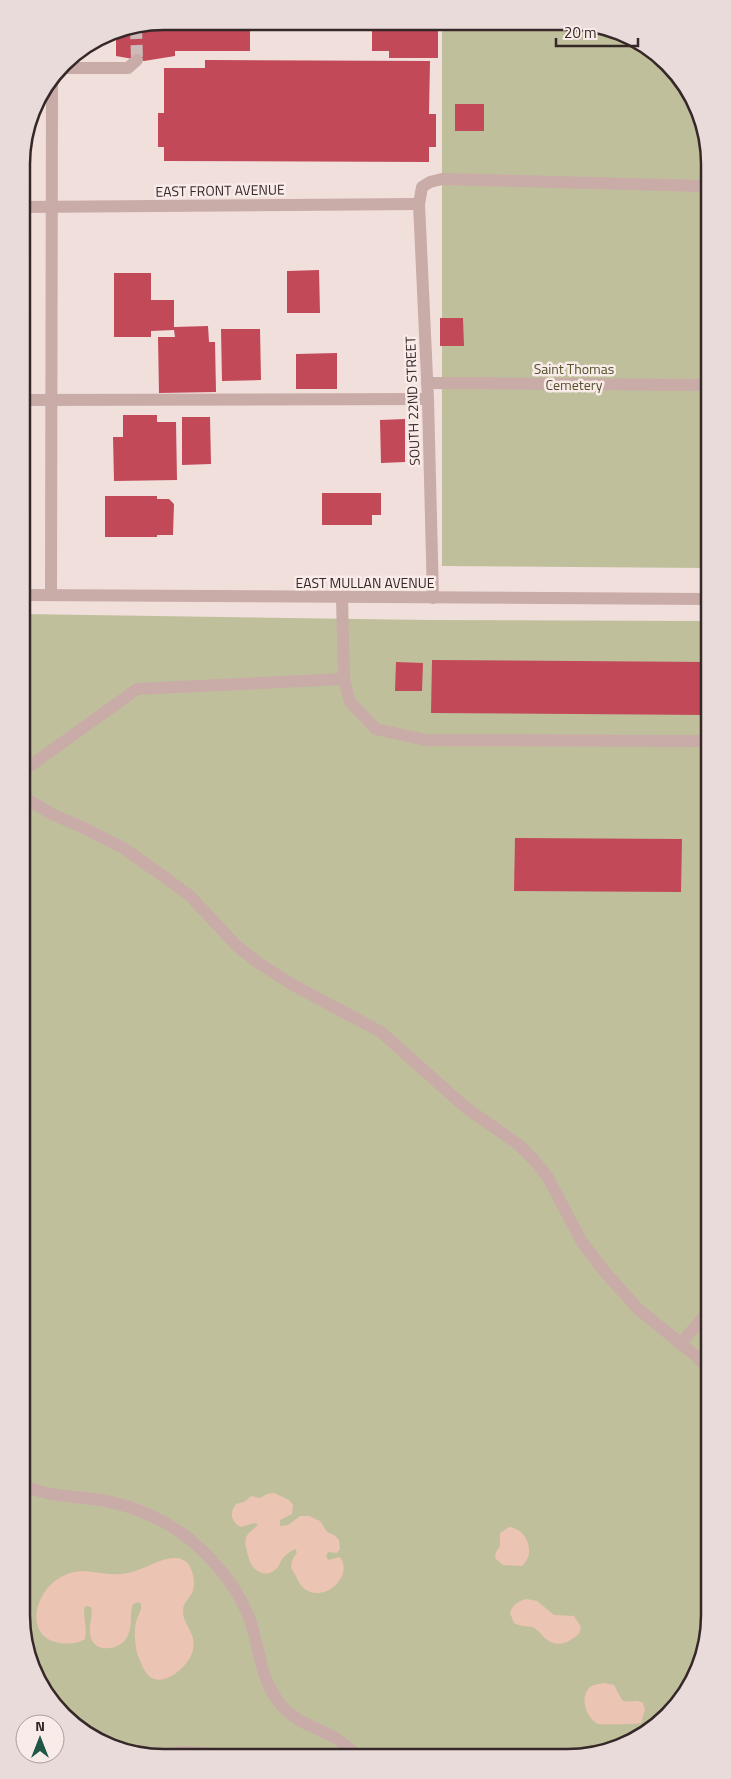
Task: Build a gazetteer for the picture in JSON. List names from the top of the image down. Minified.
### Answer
{"streets":{"street":["EAST FRONT AVENUE","SOUTH 22ND STREET","EAST MULLAN AVENUE"]},"crossings":[["EAST FRONT AVENUE","SOUTH 22ND STREET"],["SOUTH 22ND STREET","EAST MULLAN AVENUE"]],"parks":["Saint Thomas Cemetery"],"scale_bar":"20 m","north":"top"}
